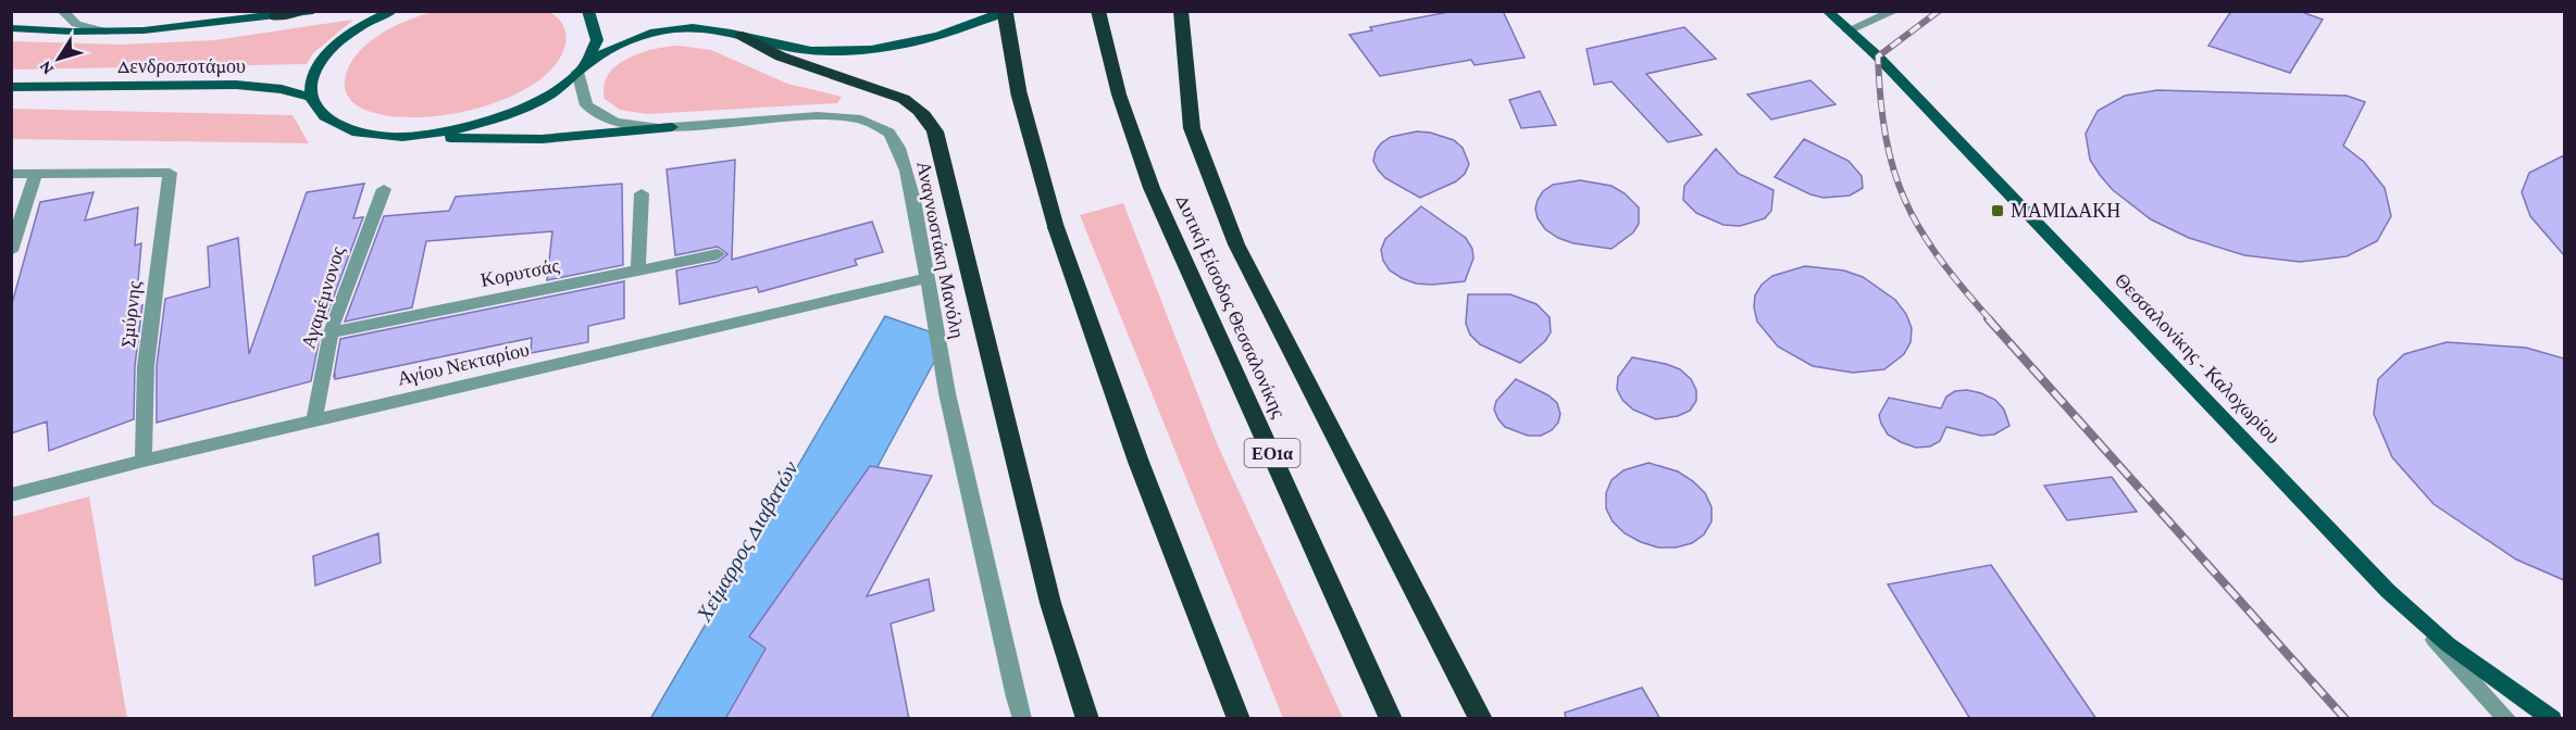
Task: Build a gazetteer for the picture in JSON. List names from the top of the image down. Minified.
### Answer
{"streets":{"highway":["Δυτική Είσοδος Θεσσαλονίκης","ΕΟ1α"],"main road":["Δενδροποτάμου","Θεσσαλονίκης - Καλοχωρίου"],"street":["Αναγνωστάκη Μανόλη","Κορυτσάς","Αγαμέμνονος","Σμύρνης","Αγίου Νεκταρίου"]},"crossings":[["Αναγνωστάκη Μανόλη","Αγίου Νεκταρίου"],["Κορυτσάς","Αγαμέμνονος"],["Αγαμέμνονος","Αγίου Νεκταρίου"],["Σμύρνης","Αγίου Νεκταρίου"]],"water":["Χείμαρρος Διαβατών"],"places":{"transit":["ΜΑΜΙΔΑΚΗ"]},"north":"bottom left"}
